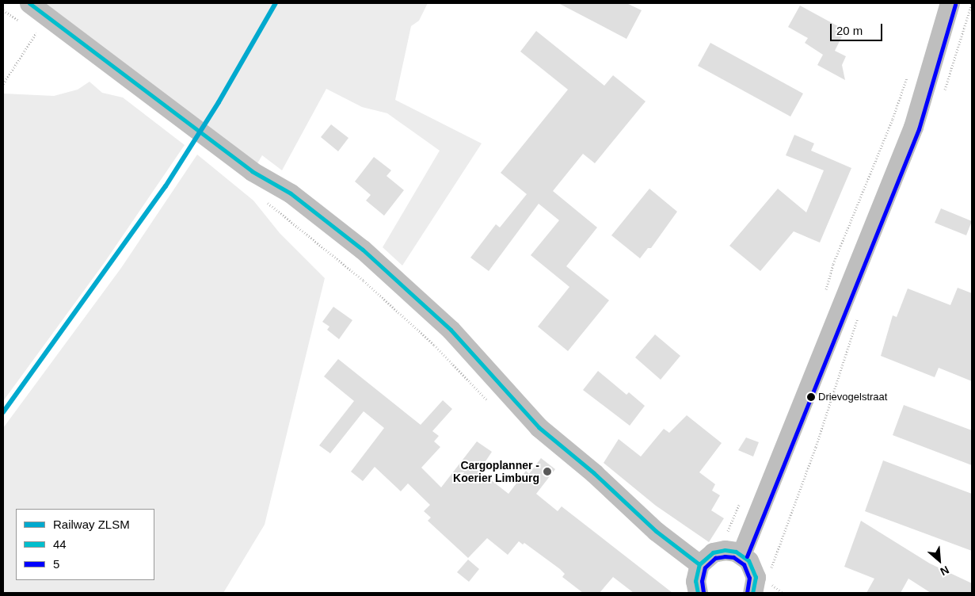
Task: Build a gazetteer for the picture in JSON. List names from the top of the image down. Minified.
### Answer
{"places":["Drievogelstraat","Cargoplanner - Koerier Limburg"],"lines":["rail line ZLSM","transit line 44","transit line 5"],"legend":["Railway ZLSM","44","5"],"scale_bar":"20 m","north":"bottom right"}
